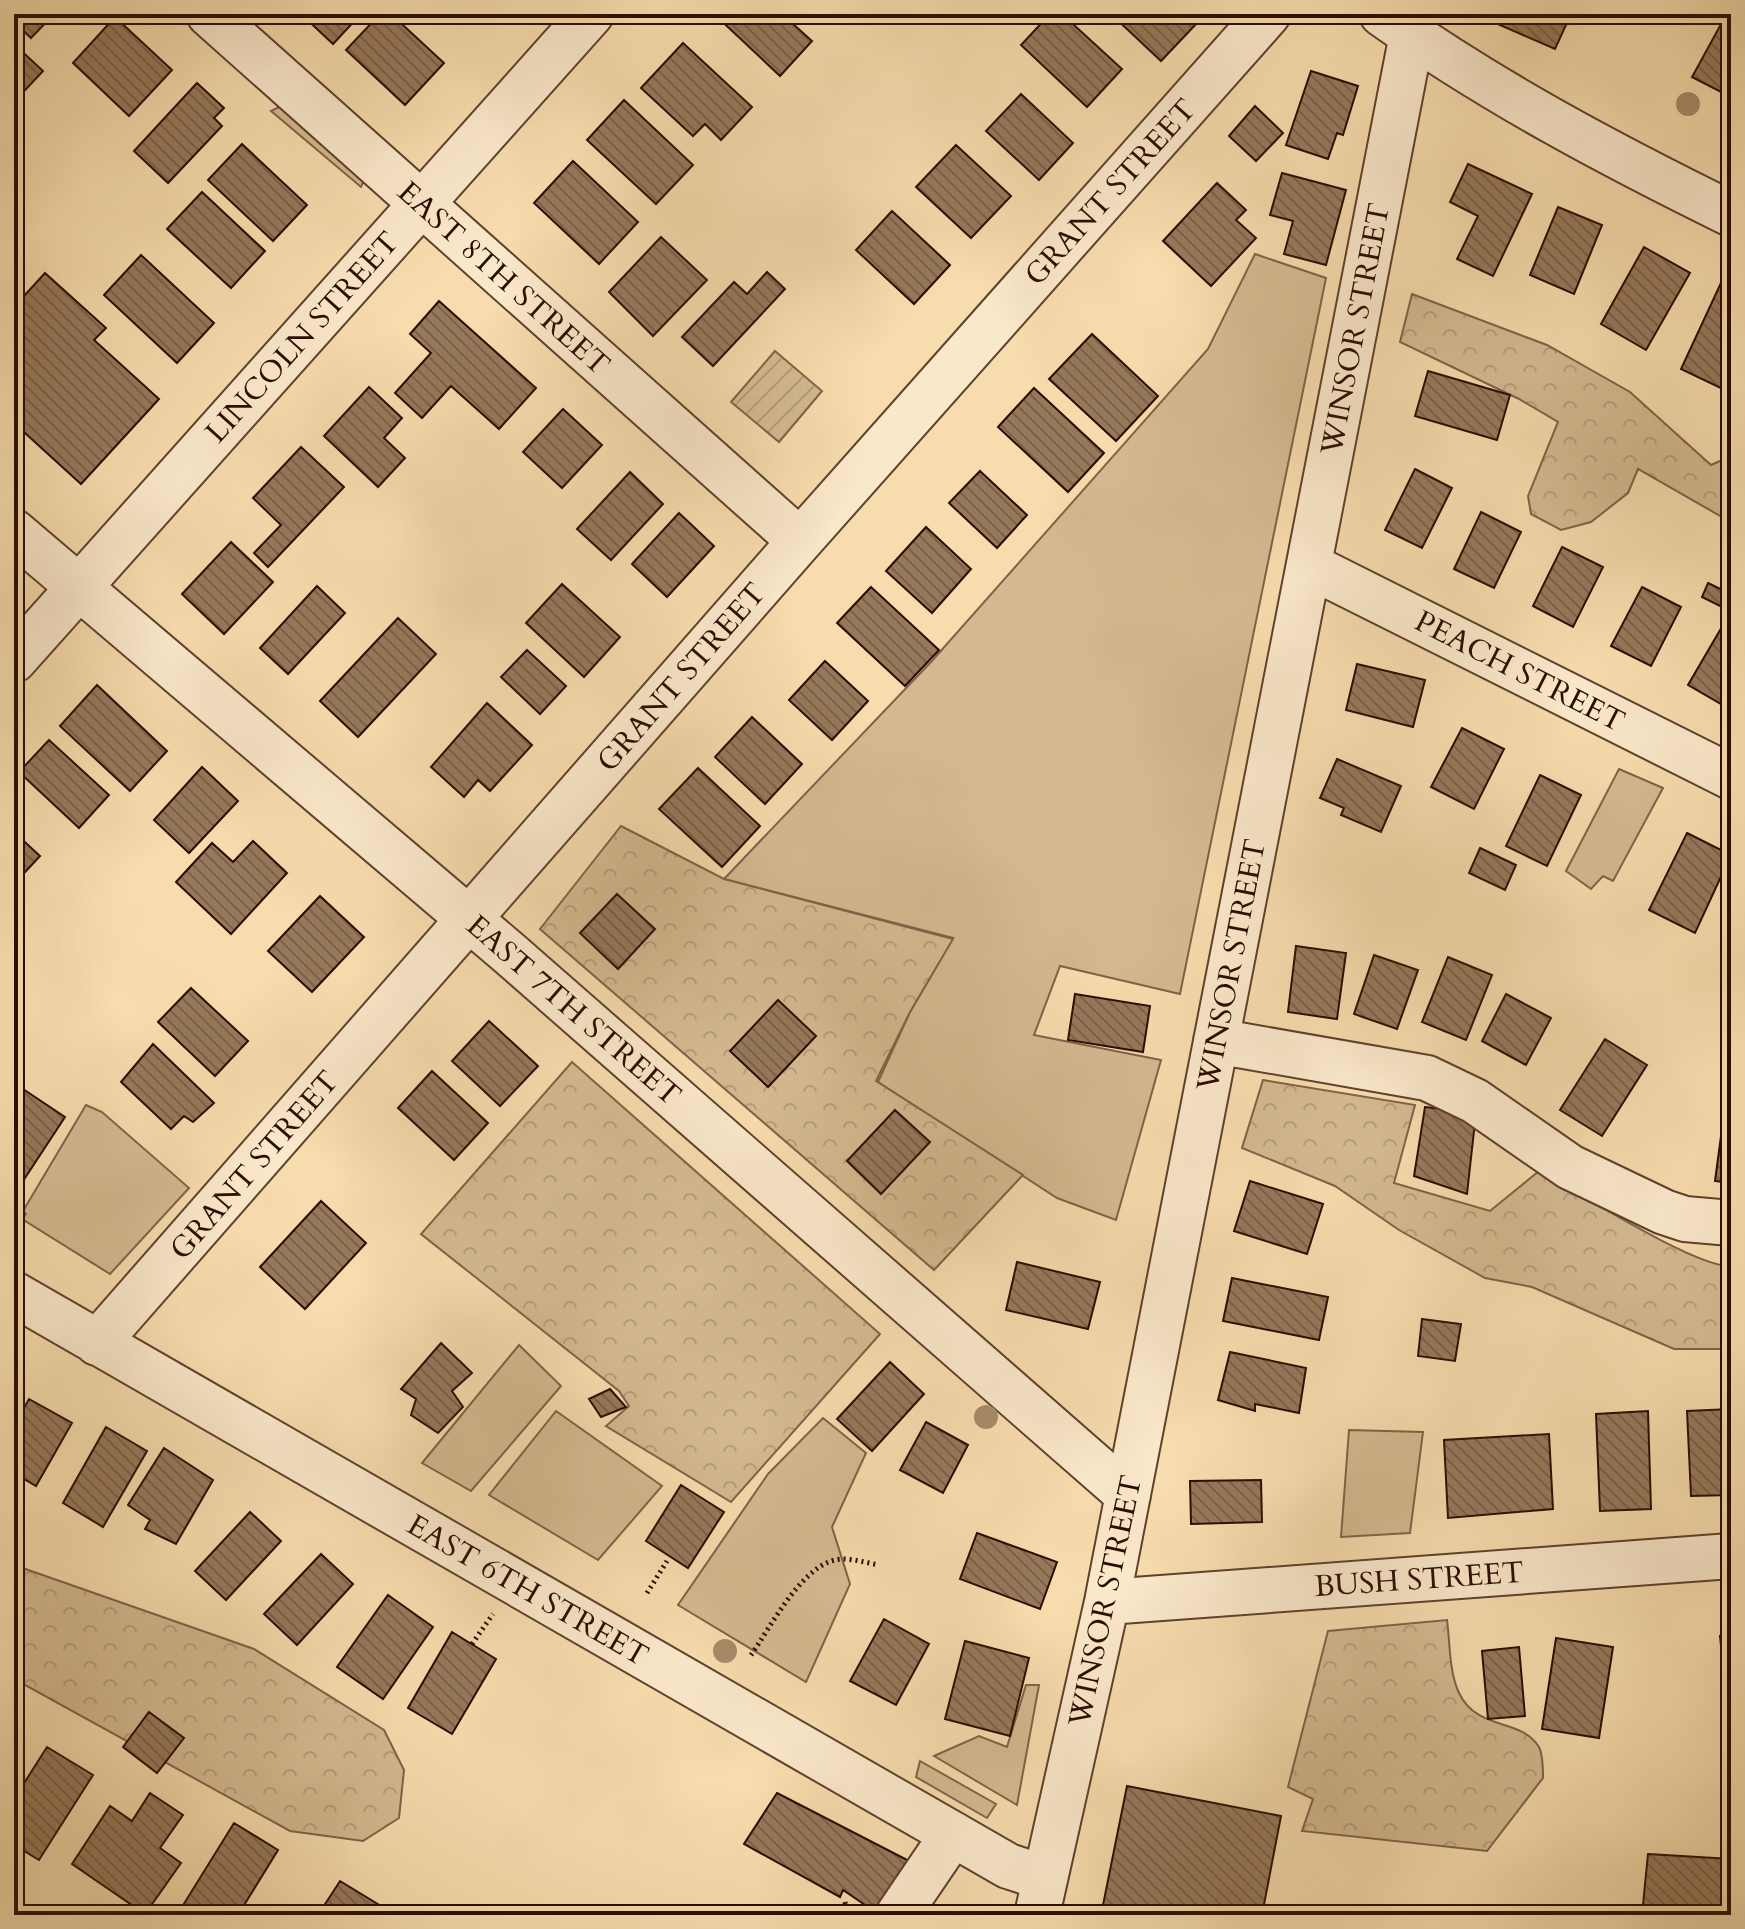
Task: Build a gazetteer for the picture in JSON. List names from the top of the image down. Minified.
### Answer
{"streets":{"street":["GRANT STREET","EAST 8TH STREET","WINSOR STREET","LINCOLN STREET","PEACH STREET","EAST 7TH STREET","BUSH STREET","EAST 6TH STREET"]},"crossings":[["GRANT STREET","EAST 8TH STREET"],["GRANT STREET","EAST 7TH STREET"],["GRANT STREET","EAST 6TH STREET"],["EAST 8TH STREET","LINCOLN STREET"],["WINSOR STREET","PEACH STREET"],["WINSOR STREET","EAST 7TH STREET"],["WINSOR STREET","BUSH STREET"],["WINSOR STREET","EAST 6TH STREET"],["LINCOLN STREET","EAST 7TH STREET"]]}
